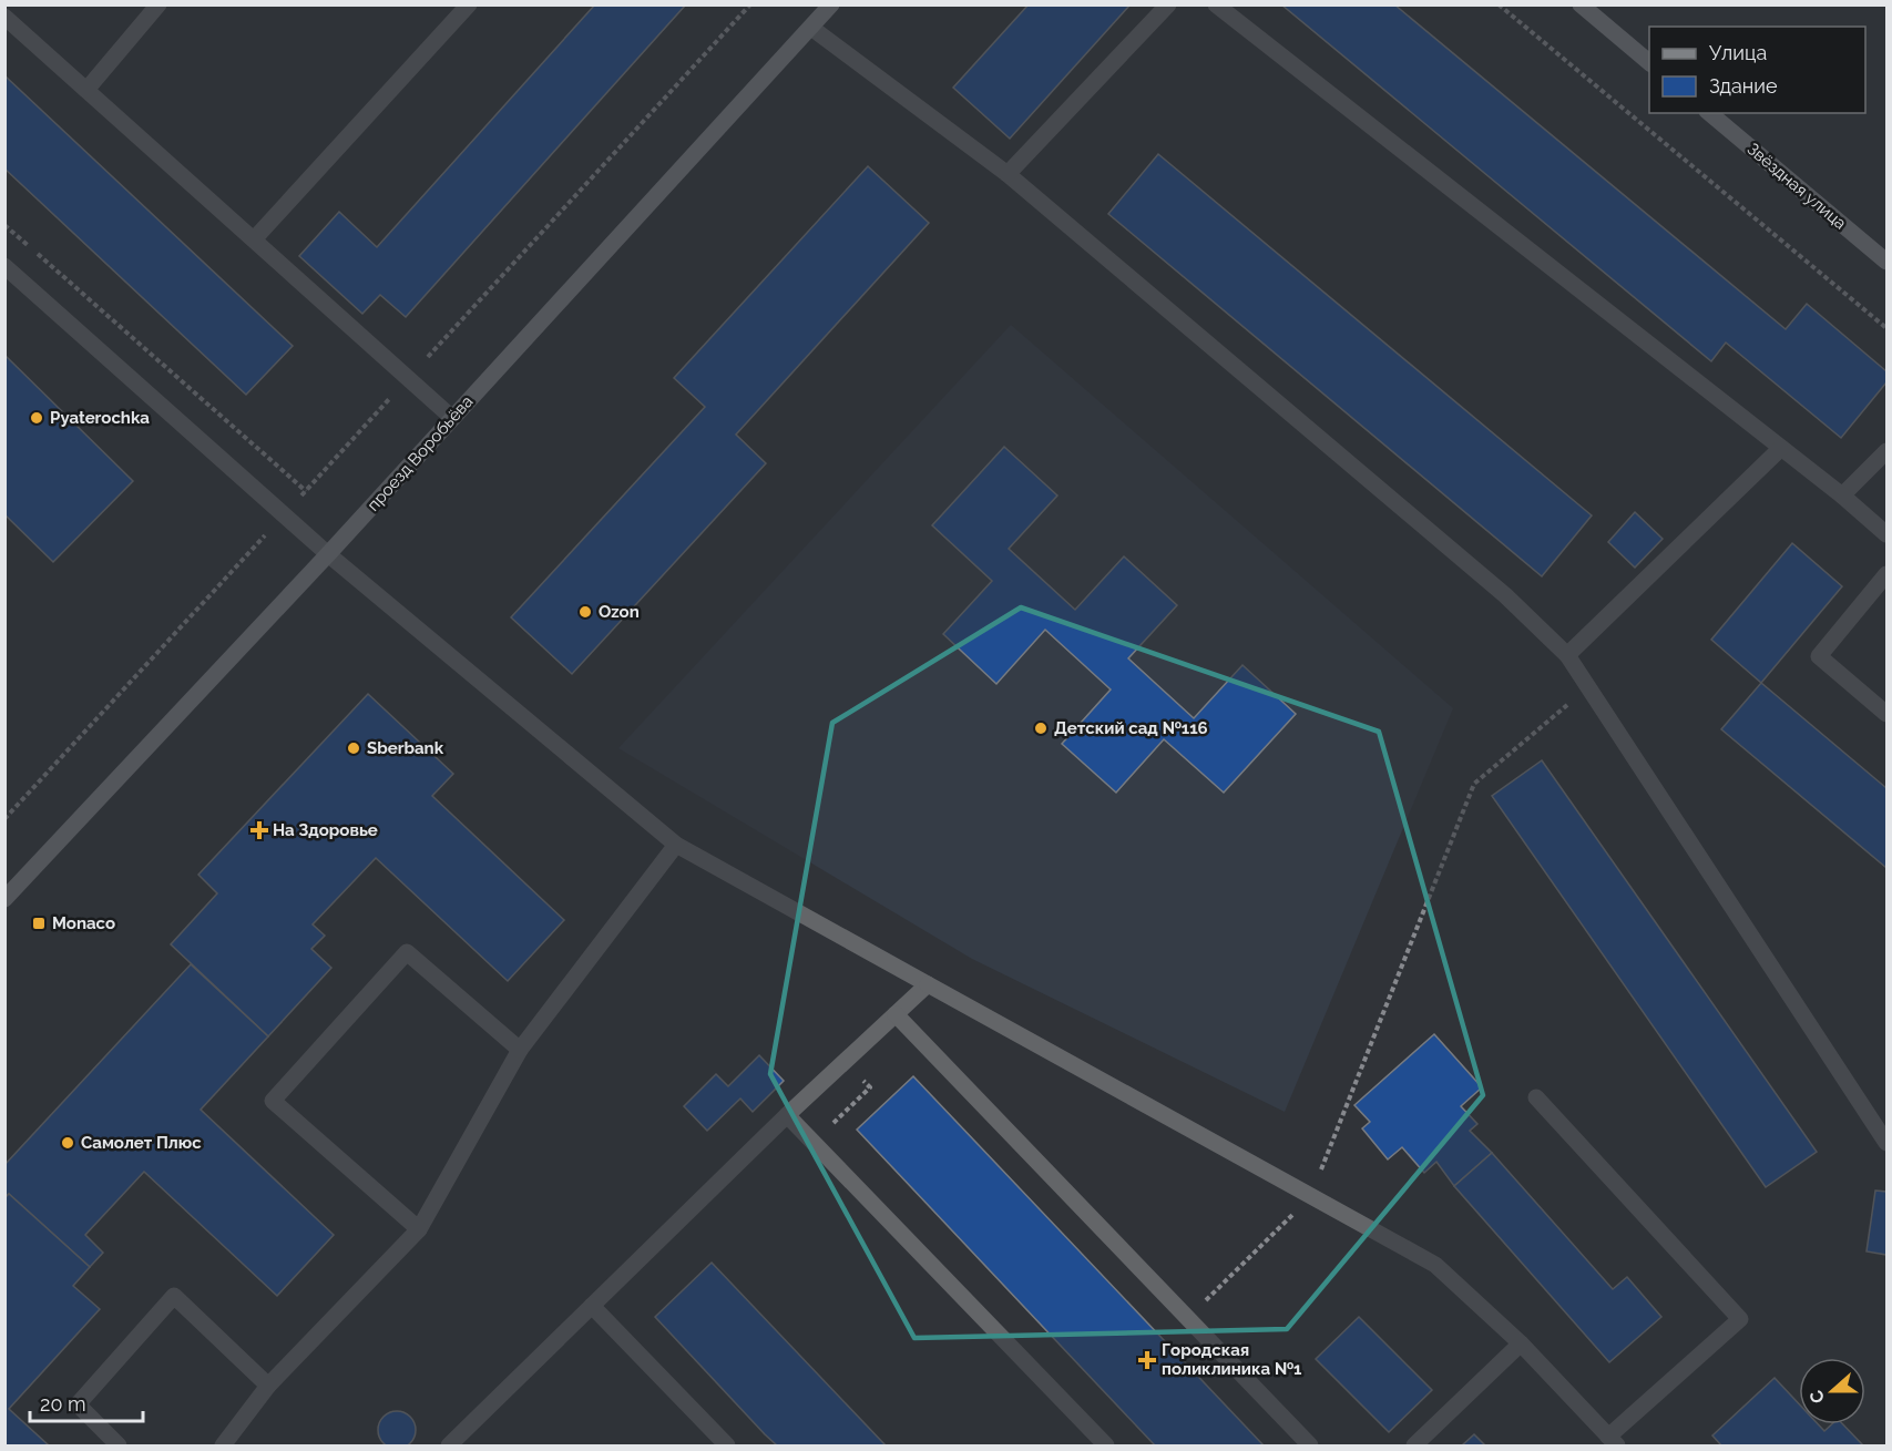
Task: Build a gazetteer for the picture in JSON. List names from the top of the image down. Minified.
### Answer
{"streets":{"main road":["Звёздная улица","проезд Воробьёва"]},"places":{"other":["Pyaterochka","Ozon","Детский сад №116","Sberbank","Самолет Плюс"],"health":["На Здоровье","Городская поликлиника №1"],"transit":["Monaco"]},"legend":["Улица","Здание"],"scale_bar":"20 m","north":"left"}
